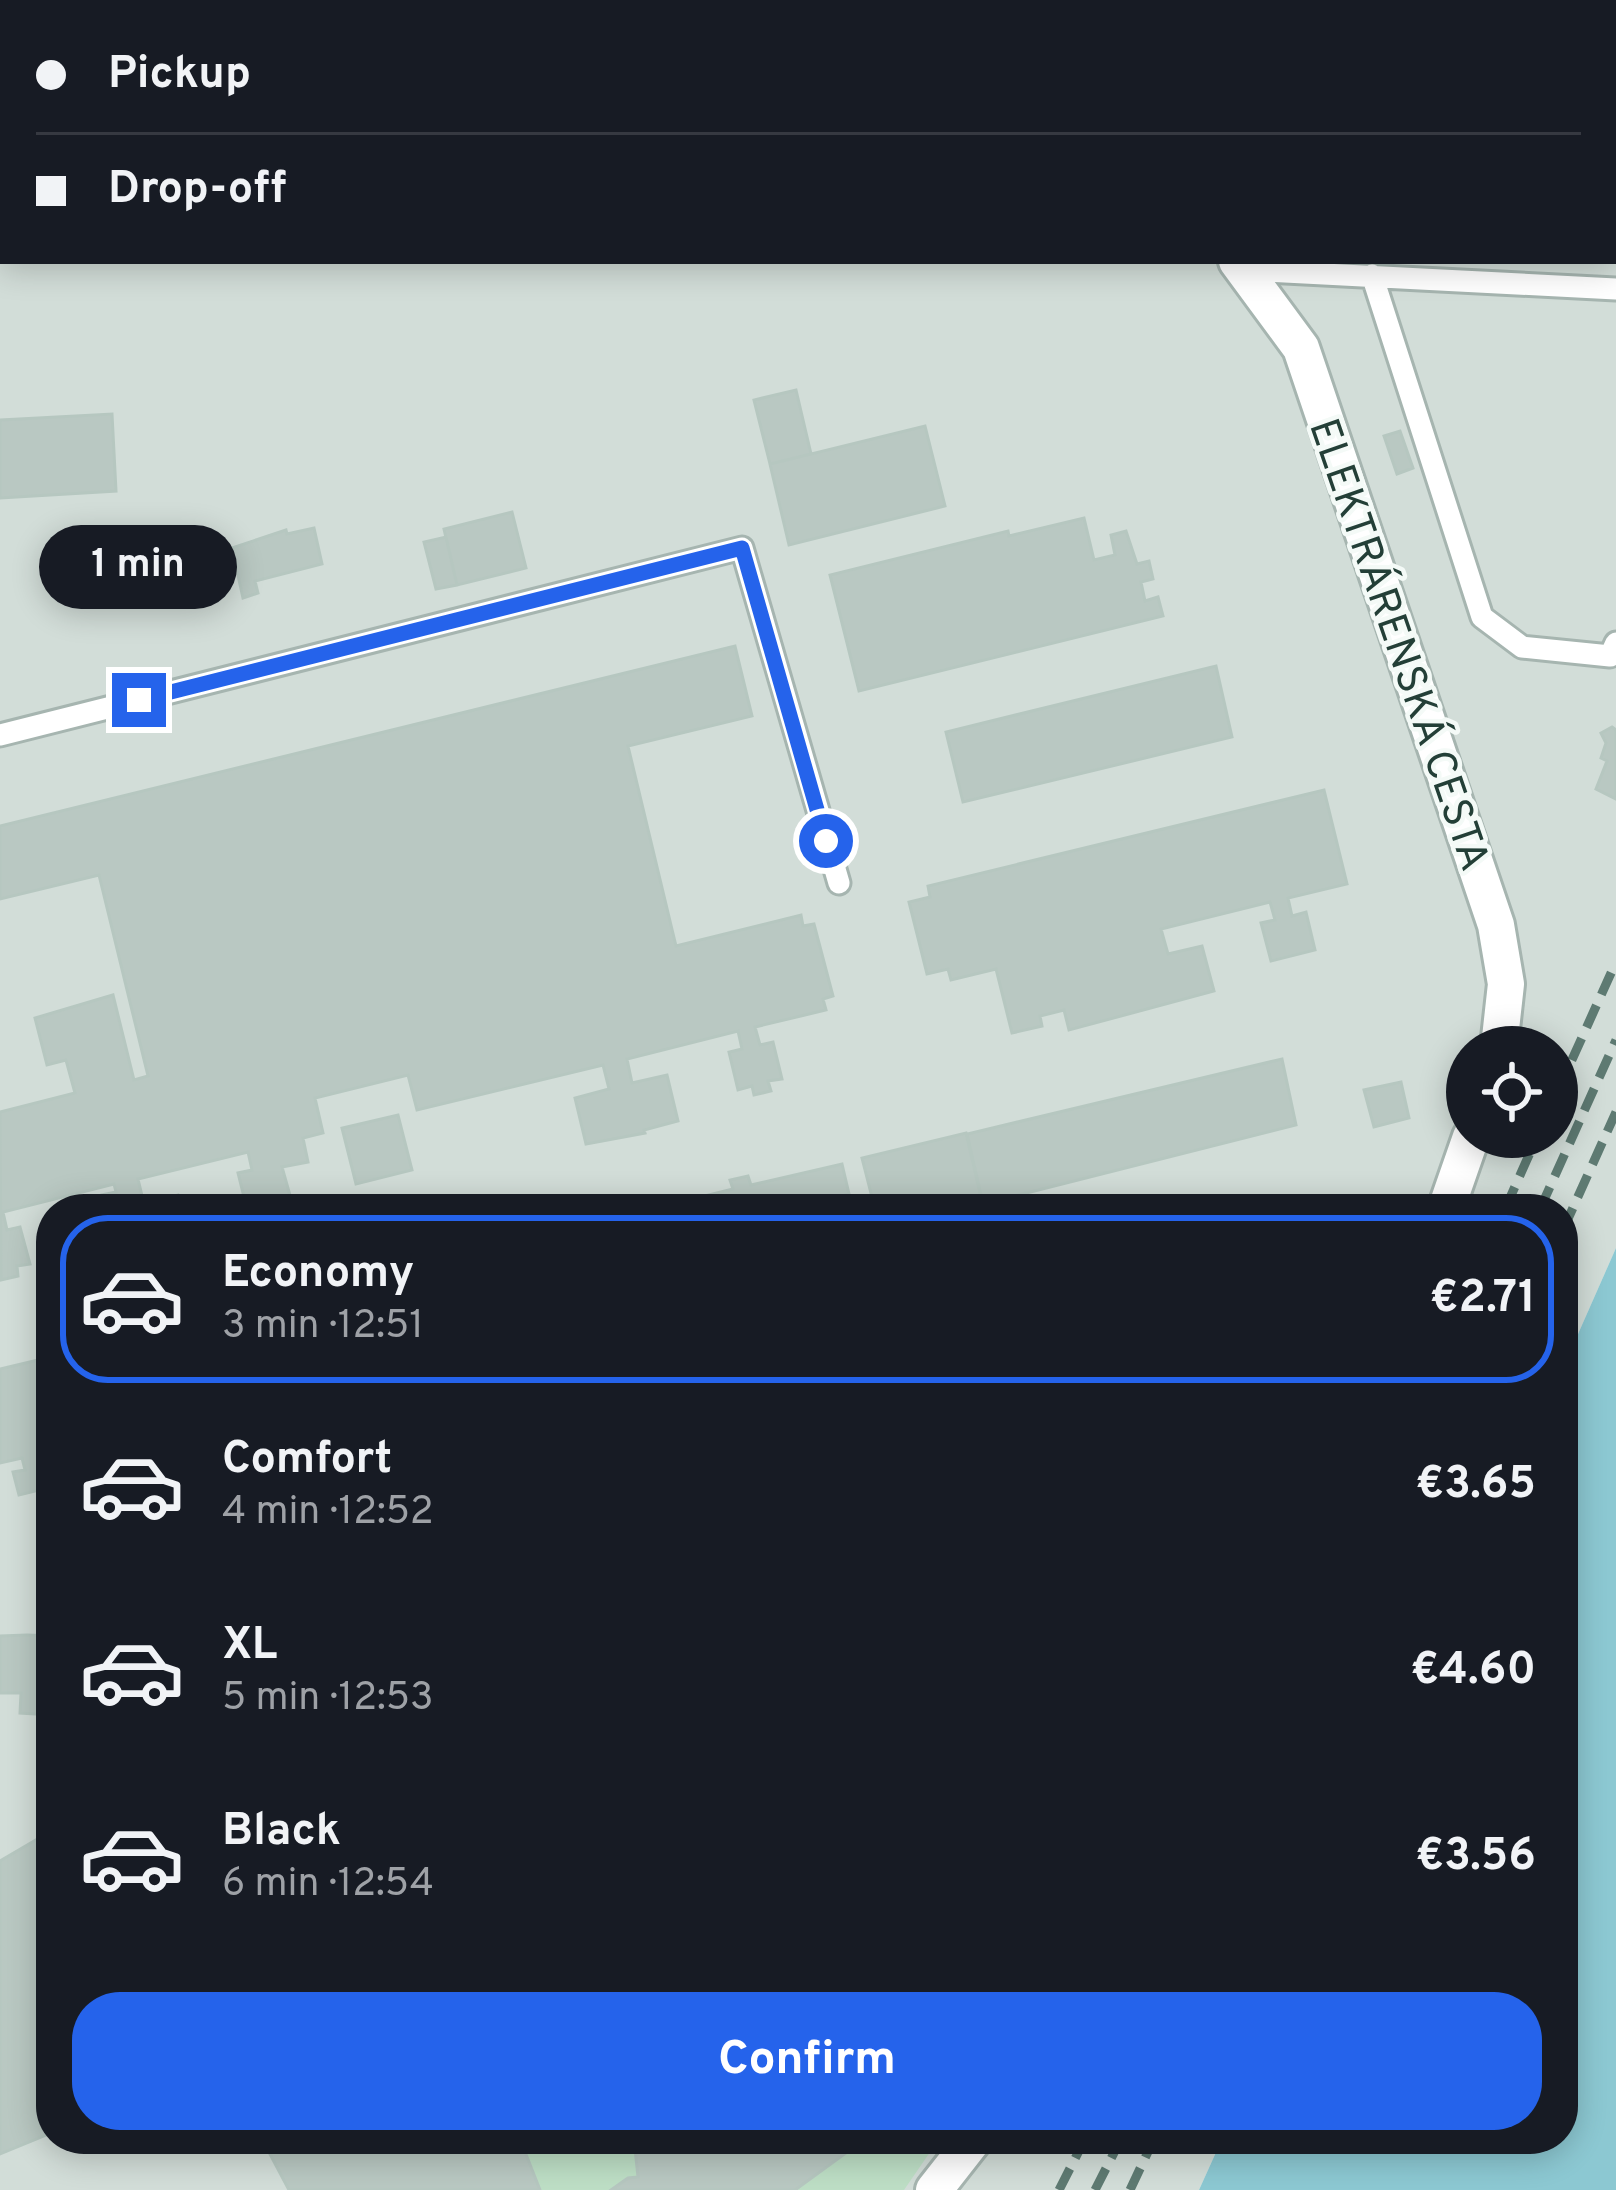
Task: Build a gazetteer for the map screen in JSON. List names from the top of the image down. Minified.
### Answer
{"streets":{"street":["ELEKTRÁRENSKÁ CESTA"]},"page":{"banner":["Pickup","Drop-off"],"bubble":"1 min","list":[{"name":"Economy","note":"3 min · 12:51","value":"€2.71"},{"name":"Comfort","note":"4 min · 12:52","value":"€3.65"},{"name":"XL","note":"5 min · 12:53","value":"€4.60"},{"name":"Black","note":"6 min · 12:54","value":"€3.56"}],"buttons":"Confirm"}}
